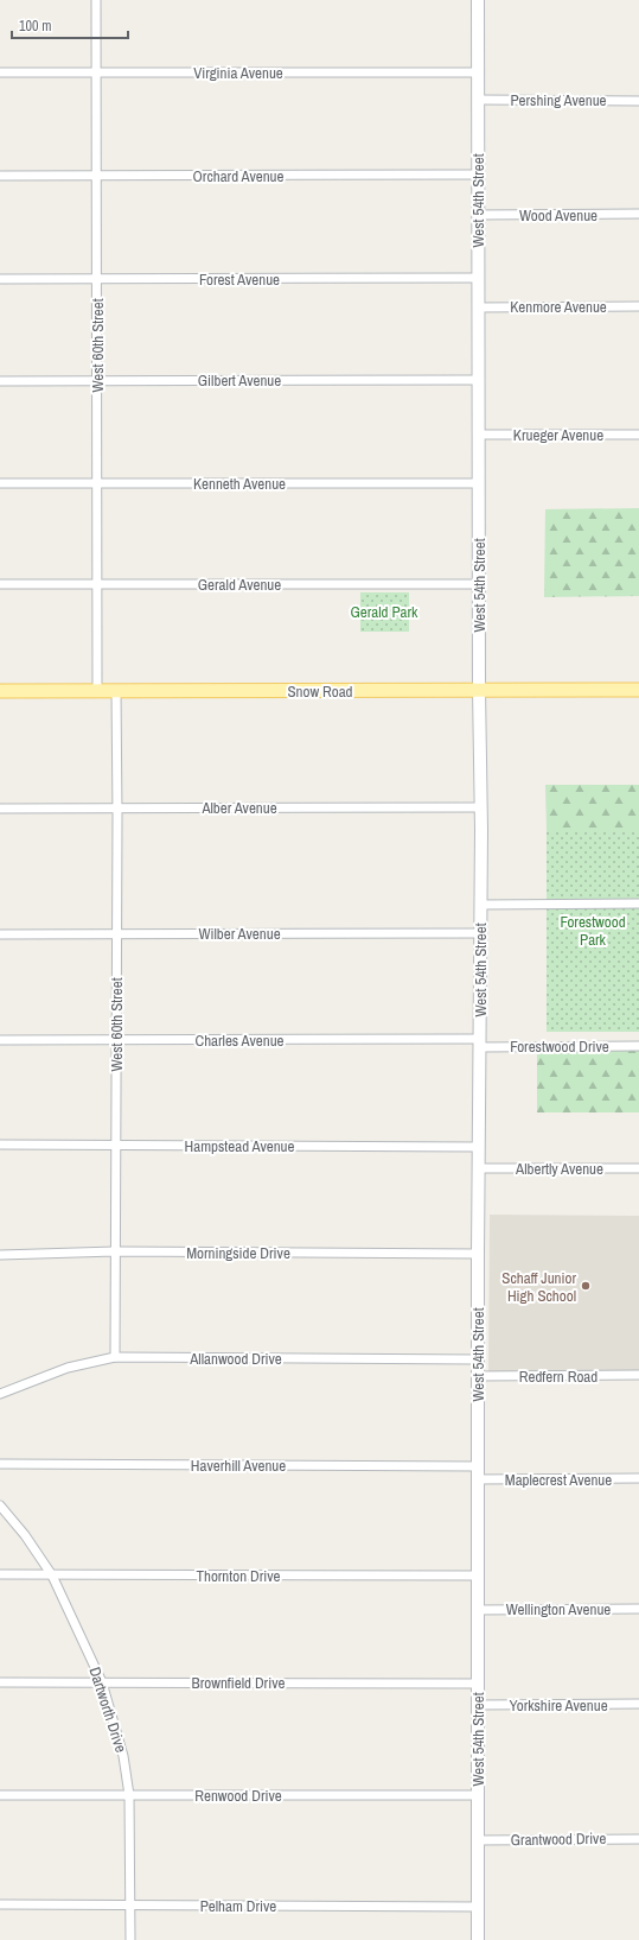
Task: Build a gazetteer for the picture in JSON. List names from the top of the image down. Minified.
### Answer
{"streets":{"main road":["Snow Road"],"street":["Virginia Avenue","Pershing Avenue","Orchard Avenue","West 54th Street","Wood Avenue","Forest Avenue","Kenmore Avenue","West 60th Street","Gilbert Avenue","Krueger Avenue","Kenneth Avenue","Gerald Avenue","Alber Avenue","Wilber Avenue","Charles Avenue","Forestwood Drive","Hampstead Avenue","Albertly Avenue","Morningside Drive","Allanwood Drive","Redfern Road","Haverhill Avenue","Maplecrest Avenue","Thornton Drive","Wellington Avenue","Brownfield Drive","Yorkshire Avenue","Dartworth Drive","Renwood Drive","Grantwood Drive","Pelham Drive"]},"crossings":[["Virginia Avenue","West 54th Street"],["Virginia Avenue","West 60th Street"],["Pershing Avenue","West 54th Street"],["Orchard Avenue","West 54th Street"],["Orchard Avenue","West 60th Street"],["West 54th Street","Wood Avenue"],["West 54th Street","Forest Avenue"],["West 54th Street","Kenmore Avenue"],["West 54th Street","Gilbert Avenue"],["West 54th Street","Krueger Avenue"],["West 54th Street","Kenneth Avenue"],["West 54th Street","Gerald Avenue"],["West 54th Street","Snow Road"],["West 54th Street","Alber Avenue"],["West 54th Street","Wilber Avenue"],["West 54th Street","Charles Avenue"],["West 54th Street","Forestwood Drive"],["West 54th Street","Hampstead Avenue"],["West 54th Street","Albertly Avenue"],["West 54th Street","Morningside Drive"],["West 54th Street","Allanwood Drive"],["West 54th Street","Redfern Road"],["West 54th Street","Haverhill Avenue"],["West 54th Street","Maplecrest Avenue"],["West 54th Street","Thornton Drive"],["West 54th Street","Wellington Avenue"],["West 54th Street","Brownfield Drive"],["West 54th Street","Yorkshire Avenue"],["West 54th Street","Renwood Drive"],["West 54th Street","Grantwood Drive"],["West 54th Street","Pelham Drive"],["Forest Avenue","West 60th Street"],["West 60th Street","Gilbert Avenue"],["West 60th Street","Kenneth Avenue"],["West 60th Street","Gerald Avenue"],["West 60th Street","Snow Road"],["West 60th Street","Alber Avenue"],["West 60th Street","Wilber Avenue"],["West 60th Street","Charles Avenue"],["West 60th Street","Hampstead Avenue"],["West 60th Street","Morningside Drive"],["West 60th Street","Allanwood Drive"],["Charles Avenue","Forestwood Drive"],["Thornton Drive","Dartworth Drive"],["Brownfield Drive","Dartworth Drive"],["Dartworth Drive","Renwood Drive"],["Dartworth Drive","Pelham Drive"]],"parks":["Gerald Park","Forestwood Park"],"places":["Schaff Junior High School"],"scale_bar":"100 m"}
